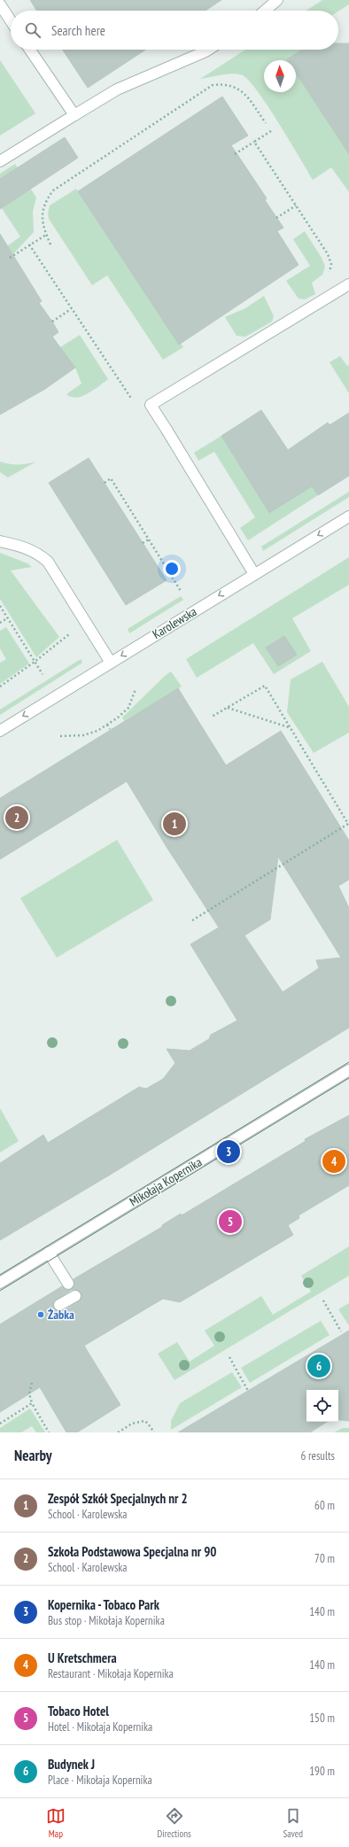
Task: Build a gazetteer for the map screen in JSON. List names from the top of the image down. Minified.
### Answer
{"streets":{"street":["Karolewska","Mikołaja Kopernika"]},"one_way":["Karolewska"],"places":["Żabka"],"north":"top","page":{"search":"Search here","pins":["2","1","3","4","5","6"],"heading":["Nearby","6 results"],"list":[{"mark":"1","name":"Zespół Szkół Specjalnych nr 2","note":"School · Karolewska","value":"60 m"},{"mark":"2","name":"Szkoła Podstawowa Specjalna nr 90","note":"School · Karolewska","value":"70 m"},{"mark":"3","name":"Kopernika - Tobaco Park","note":"Bus stop · Mikołaja Kopernika","value":"140 m"},{"mark":"4","name":"U Kretschmera","note":"Restaurant · Mikołaja Kopernika","value":"140 m"},{"mark":"5","name":"Tobaco Hotel","note":"Hotel · Mikołaja Kopernika","value":"150 m"},{"mark":"6","name":"Budynek J","note":"Place · Mikołaja Kopernika","value":"190 m"}],"nav":["Map","Directions","Saved"]}}
